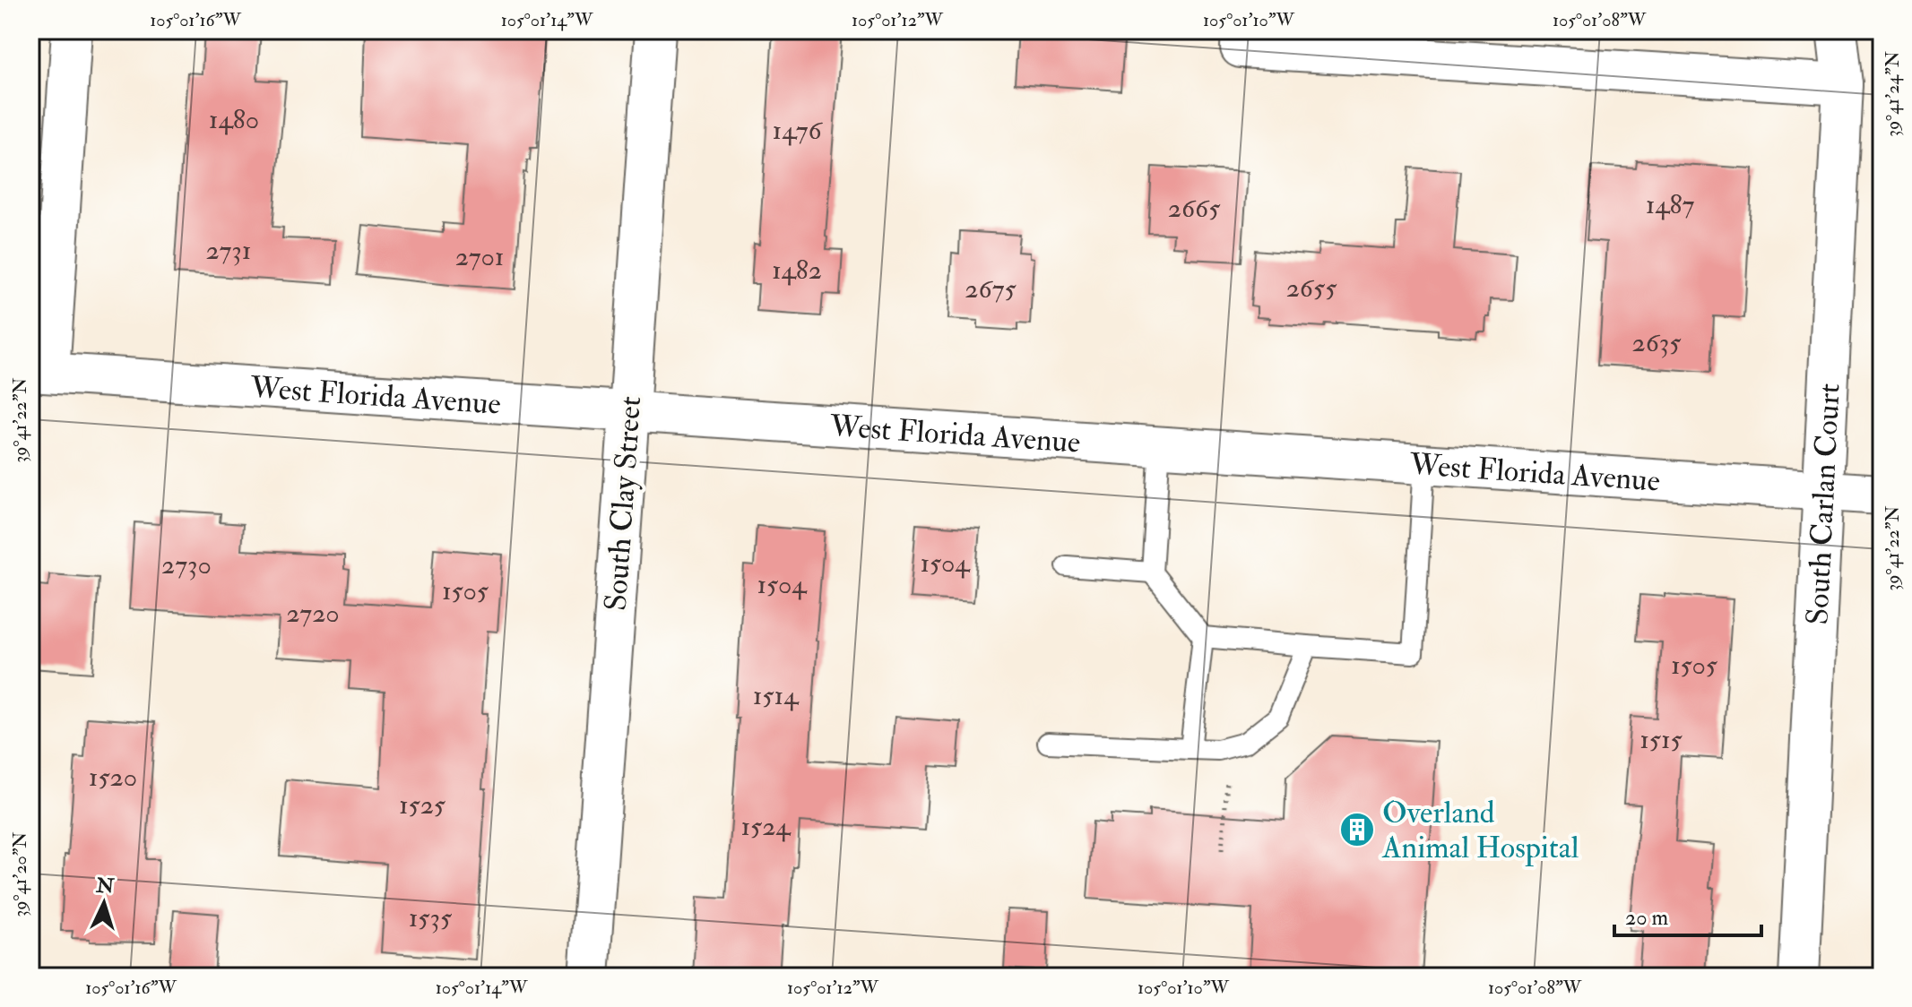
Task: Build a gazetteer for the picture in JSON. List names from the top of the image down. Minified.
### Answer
{"streets":{"street":["West Florida Avenue","South Clay Street","South Carlan Court"]},"crossings":[["West Florida Avenue","South Clay Street"],["West Florida Avenue","South Carlan Court"]],"places":{"building":["Overland Animal Hospital"]},"house_numbers":["1480","1476","1487","2665","2731","2701","1482","2655","2675","2635","1504","2730","1504","1505","2720","1505","1514","1515","1520","1525","1524","1535"],"scale_bar":"20 m","north":"top","coordinates":["105°01'16\"W","105°01'14\"W","105°01'12\"W","105°01'10\"W","105°01'08\"W","39°41'24\"N","39°41'22\"N","39°41'20\"N"]}
